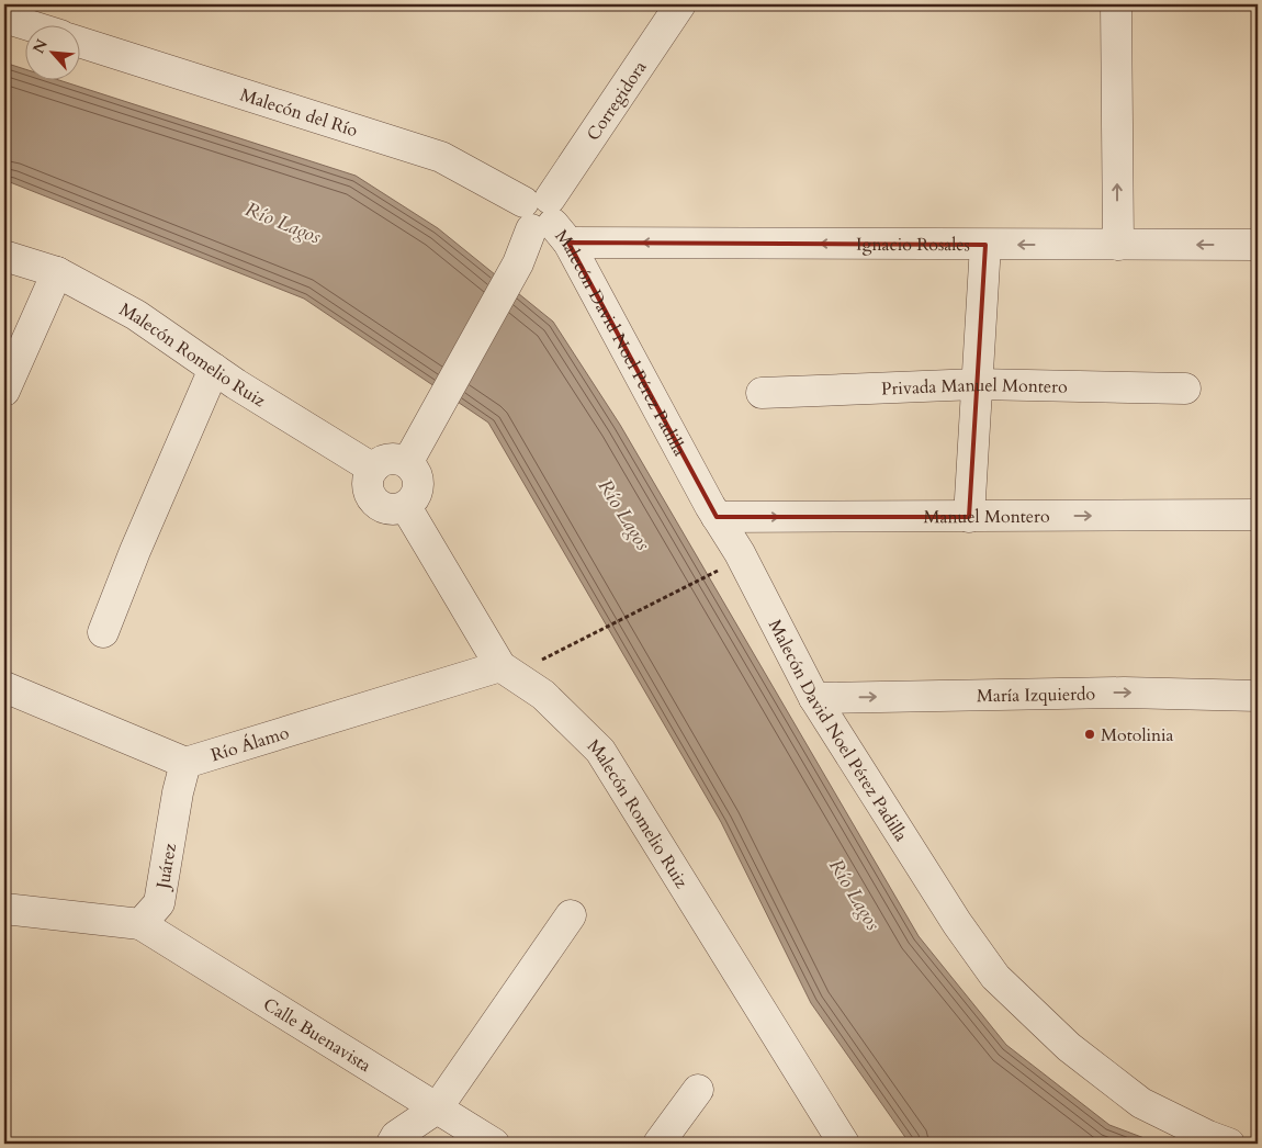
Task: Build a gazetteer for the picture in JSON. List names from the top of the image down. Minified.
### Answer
{"streets":{"street":["Corregidora","Malecón del Río","Ignacio Rosales","Malecón David Noel Pérez Padilla","Malecón Romelio Ruiz","Privada Manuel Montero","Manuel Montero","María Izquierdo","Río Álamo","Juárez","Calle Buenavista"]},"crossings":[["Corregidora","Malecón del Río"],["Corregidora","Ignacio Rosales"],["Corregidora","Malecón David Noel Pérez Padilla"],["Corregidora","Malecón Romelio Ruiz"],["Malecón del Río","Ignacio Rosales"],["Malecón del Río","Malecón David Noel Pérez Padilla"],["Ignacio Rosales","Malecón David Noel Pérez Padilla"],["Malecón David Noel Pérez Padilla","Manuel Montero"],["Malecón David Noel Pérez Padilla","María Izquierdo"],["Malecón Romelio Ruiz","Río Álamo"],["Río Álamo","Juárez"],["Juárez","Calle Buenavista"]],"one_way":["Ignacio Rosales","Manuel Montero","María Izquierdo"],"water":["Río Lagos"],"places":["Motolinia"],"north":"top left"}
